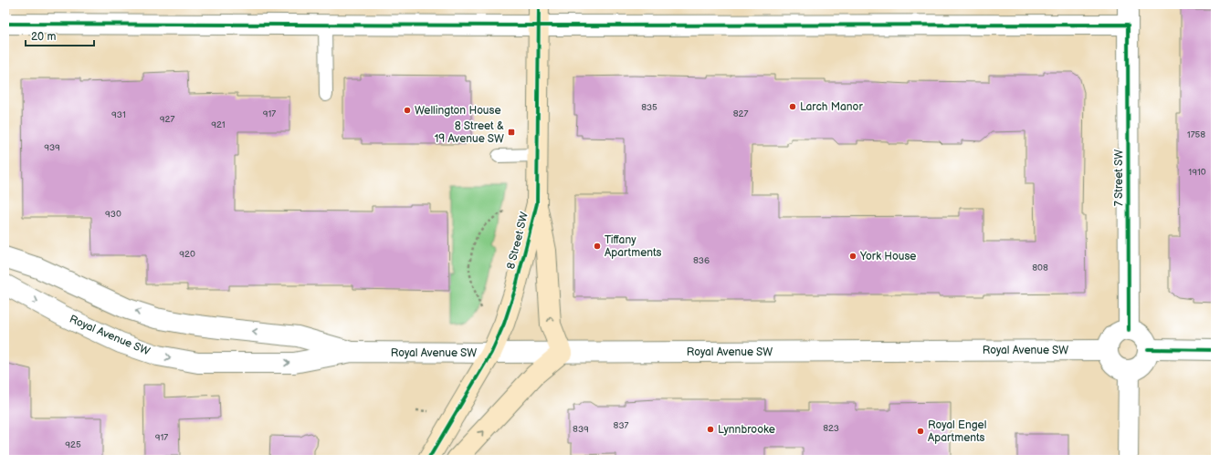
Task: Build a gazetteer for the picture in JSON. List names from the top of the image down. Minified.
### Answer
{"streets":{"street":["7 Street SW","8 Street SW","Royal Avenue SW"]},"crossings":[["7 Street SW","Royal Avenue SW"],["8 Street SW","Royal Avenue SW"]],"places":{"other":["Larch Manor","Wellington House","Tiffany Apartments","York House","Lynnbrooke","Royal Engel Apartments"],"transit":["8 Street & 19 Avenue SW"]},"house_numbers":["835","917","827","931","927","921","1758","939","1910","930","920","836","808","837","823","839","917","925"],"scale_bar":"20 m"}
